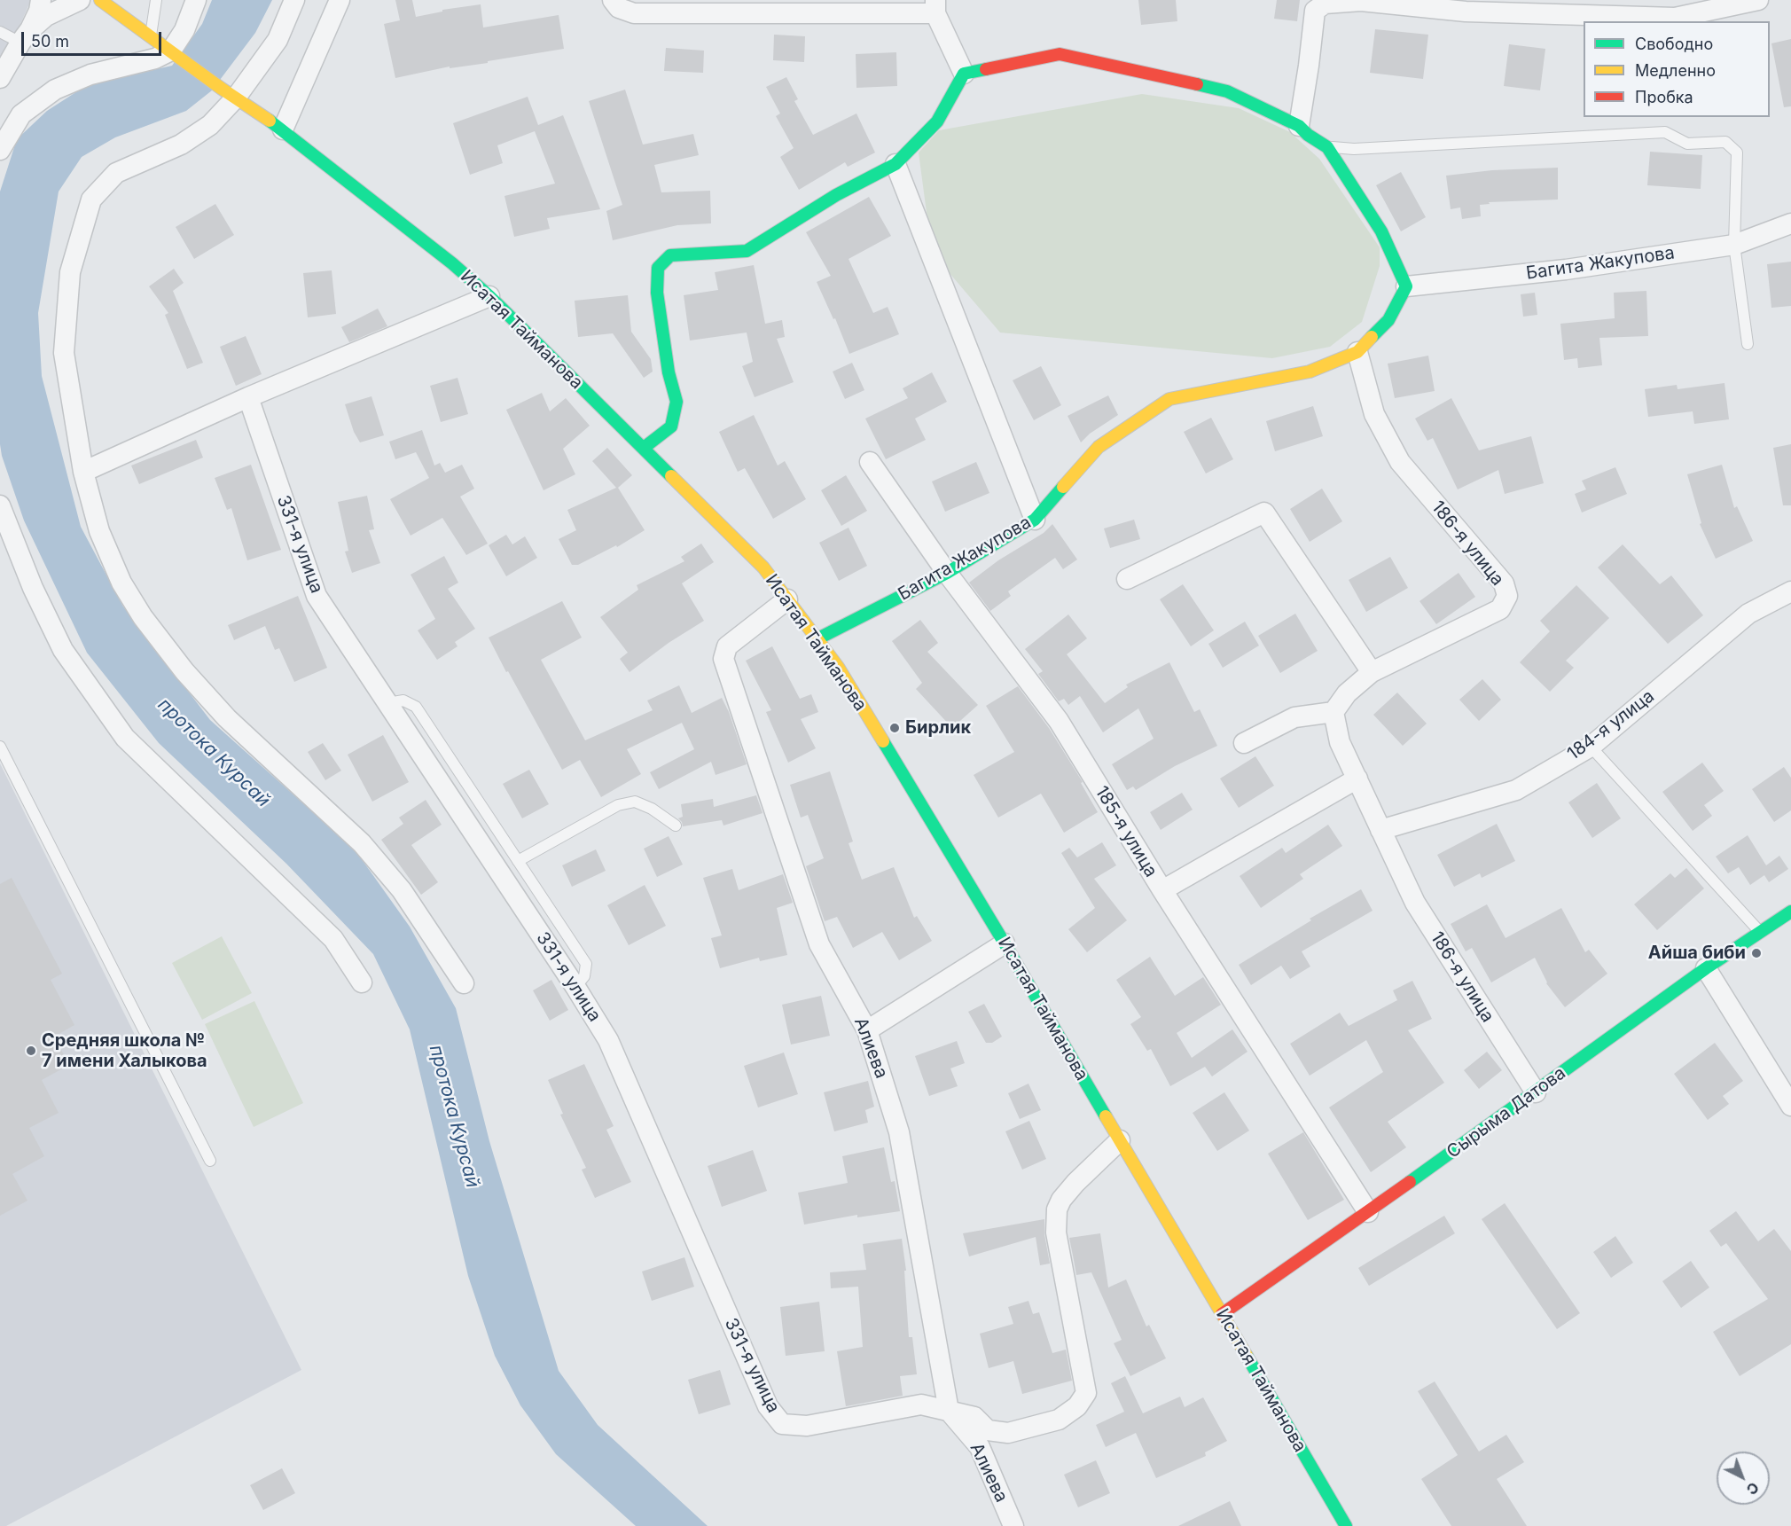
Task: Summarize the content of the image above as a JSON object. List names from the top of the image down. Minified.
{"streets":{"street":["Багита Жакупова","Исатая Тайманова","186-я улица","331-я улица","184-я улица","185-я улица","Алиева","Сырыма Датова"]},"crossings":[["Багита Жакупова","Исатая Тайманова"],["Багита Жакупова","186-я улица"],["Багита Жакупова","185-я улица"],["Исатая Тайманова","331-я улица"],["Исатая Тайманова","Алиева"],["Исатая Тайманова","Сырыма Датова"],["186-я улица","184-я улица"],["186-я улица","Сырыма Датова"],["331-я улица","Алиева"],["185-я улица","Сырыма Датова"]],"water":["протока Курсай"],"places":["Бирлик","Айша биби","Средняя школа № 7 имени Халыкова"],"legend":["Свободно","Медленно","Пробка"],"scale_bar":"50 m","north":"bottom right"}
